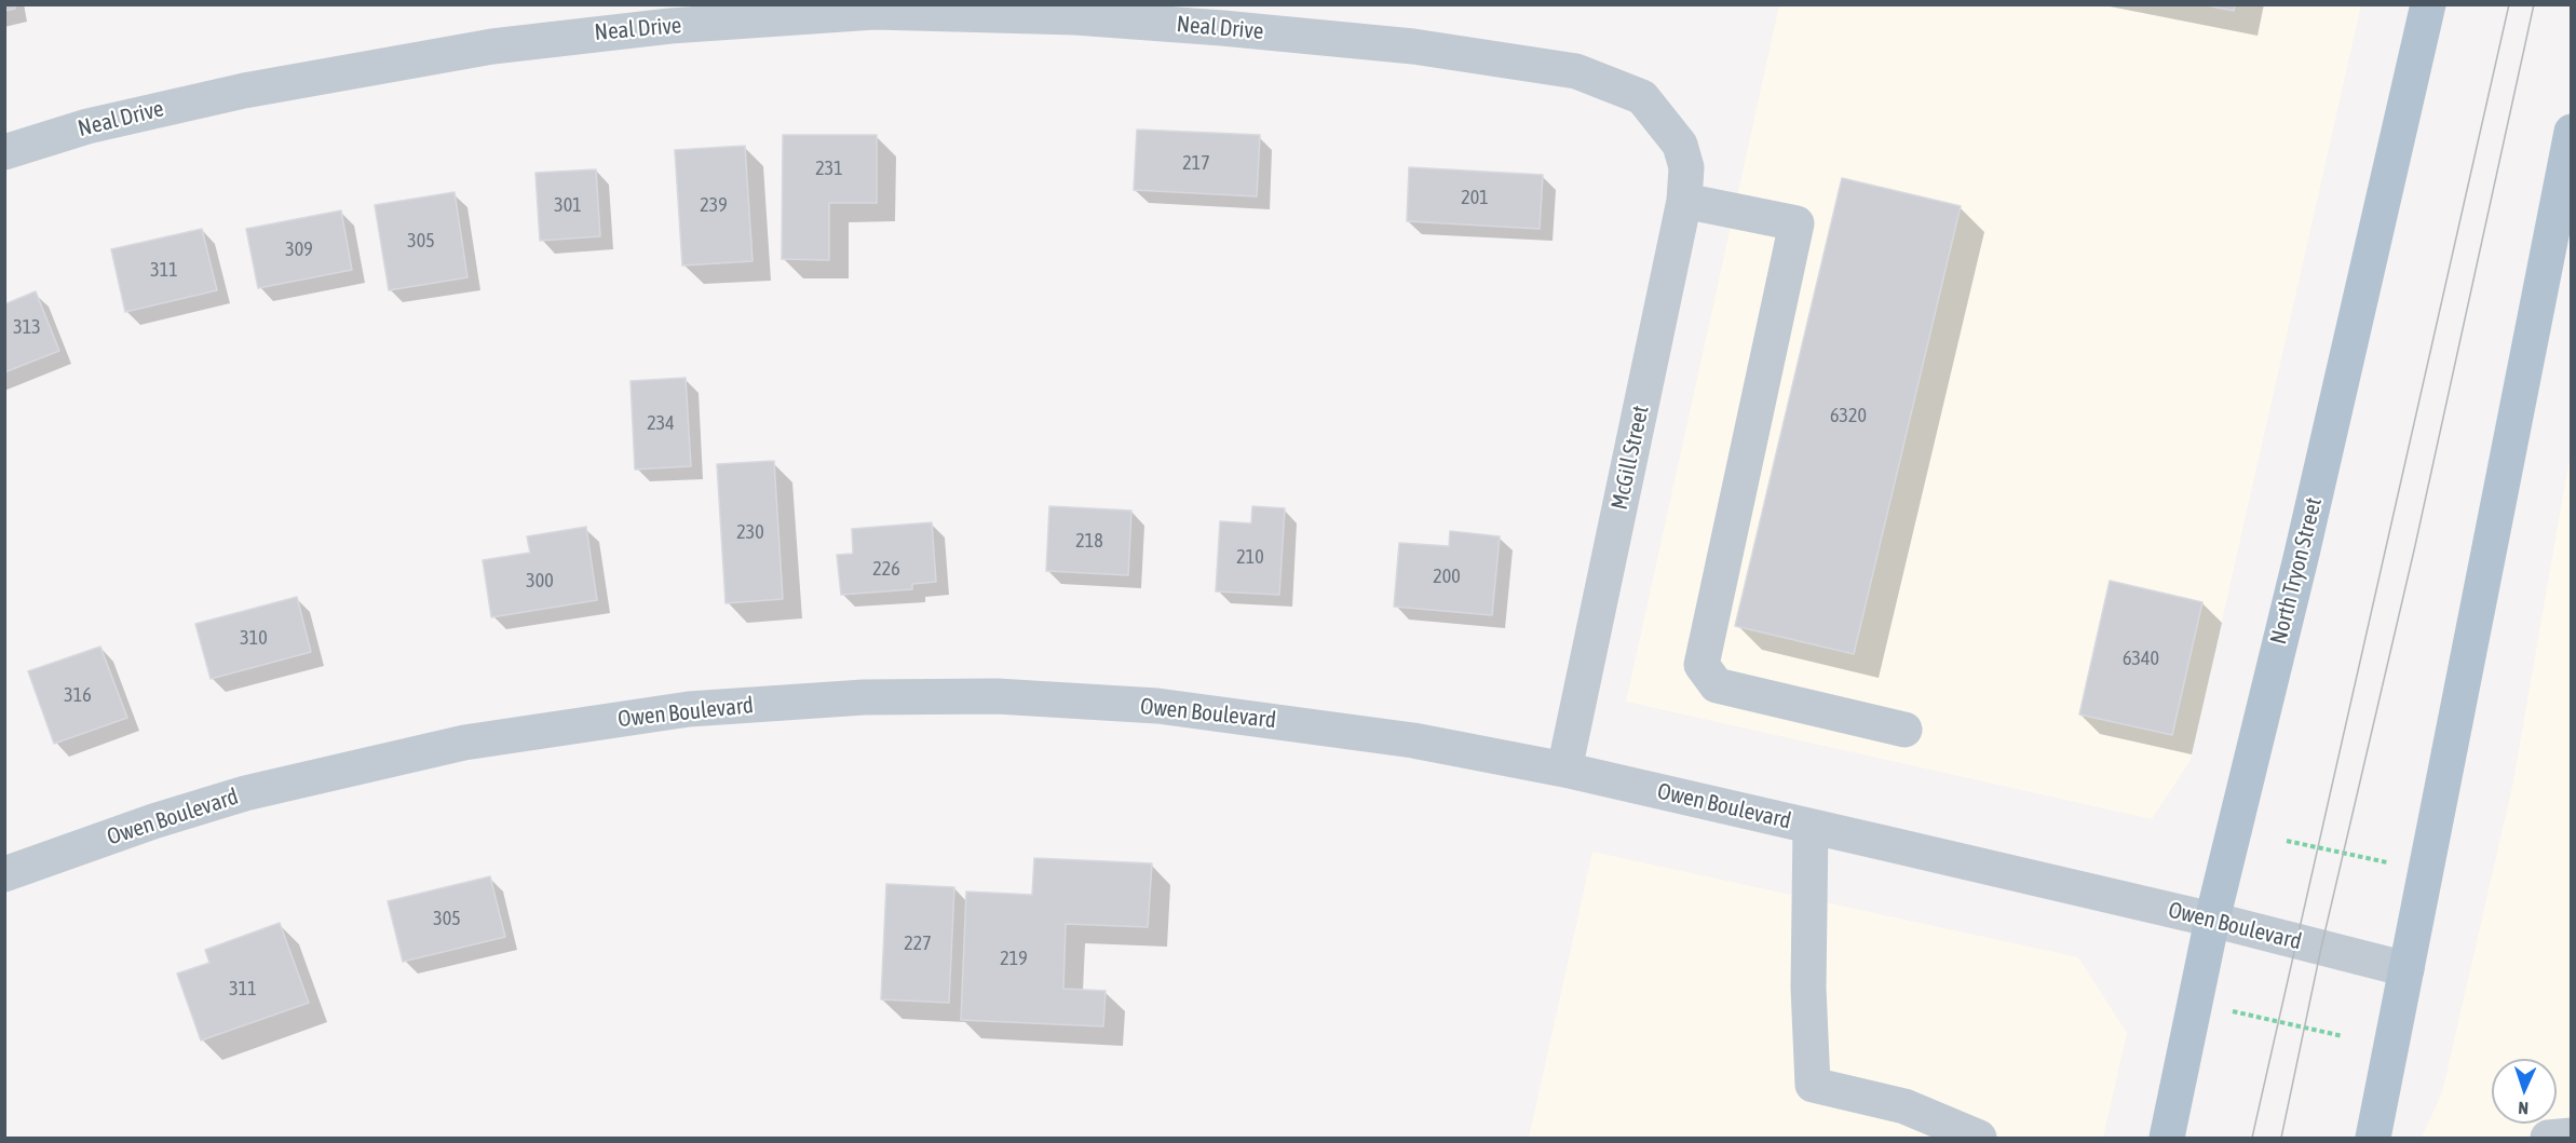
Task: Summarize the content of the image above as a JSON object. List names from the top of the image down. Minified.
{"streets":{"main road":["North Tryon Street"],"street":["Neal Drive","McGill Street","Owen Boulevard"]},"crossings":[["Neal Drive","McGill Street"],["McGill Street","Owen Boulevard"],["North Tryon Street","Owen Boulevard"]],"house_numbers":["217","231","201","301","239","305","309","311","313","6320","234","230","218","210","226","200","300","310","6340","316","305","227","219","311"],"north":"bottom"}
